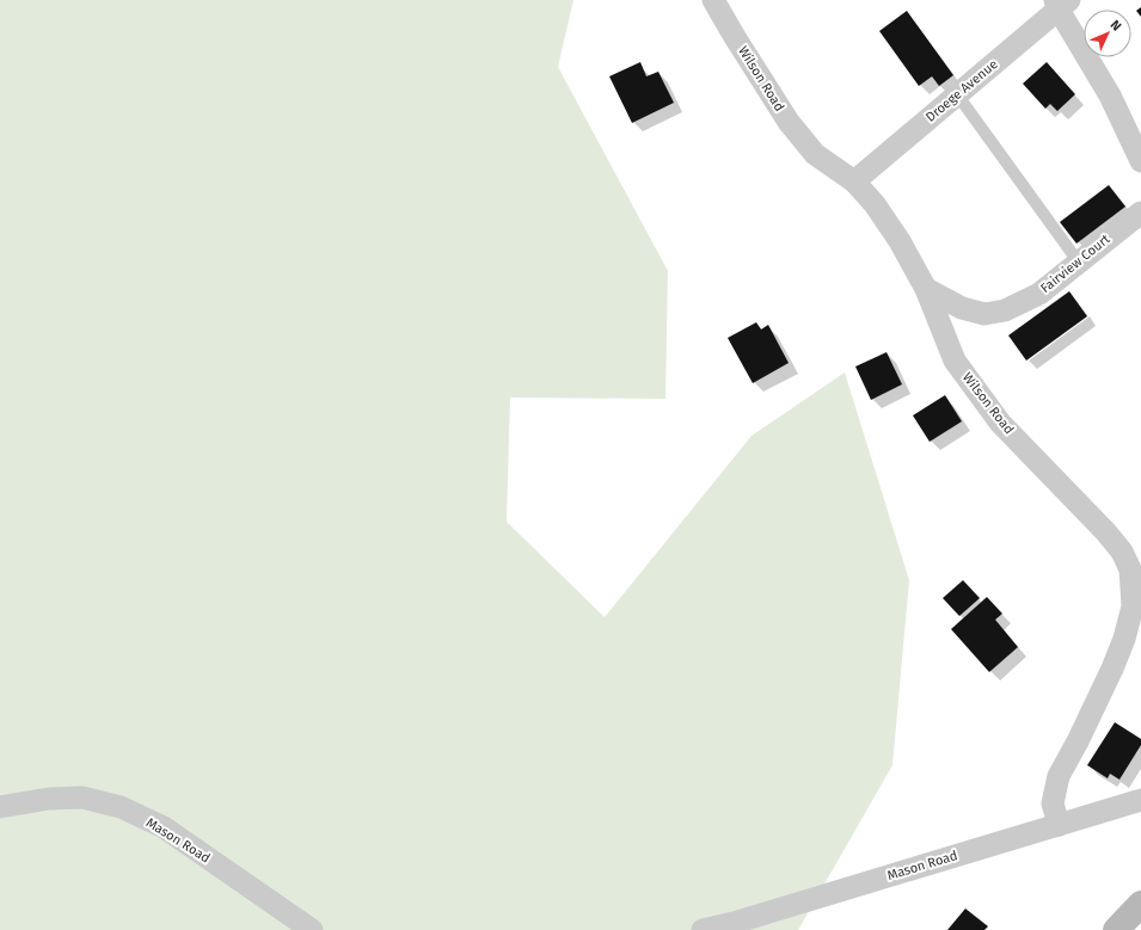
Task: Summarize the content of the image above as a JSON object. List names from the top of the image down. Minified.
{"streets":{"street":["Wilson Road","Droege Avenue","Fairview Court","Mason Road"]},"crossings":[["Wilson Road","Droege Avenue"],["Wilson Road","Fairview Court"],["Wilson Road","Mason Road"]],"north":"top right"}
